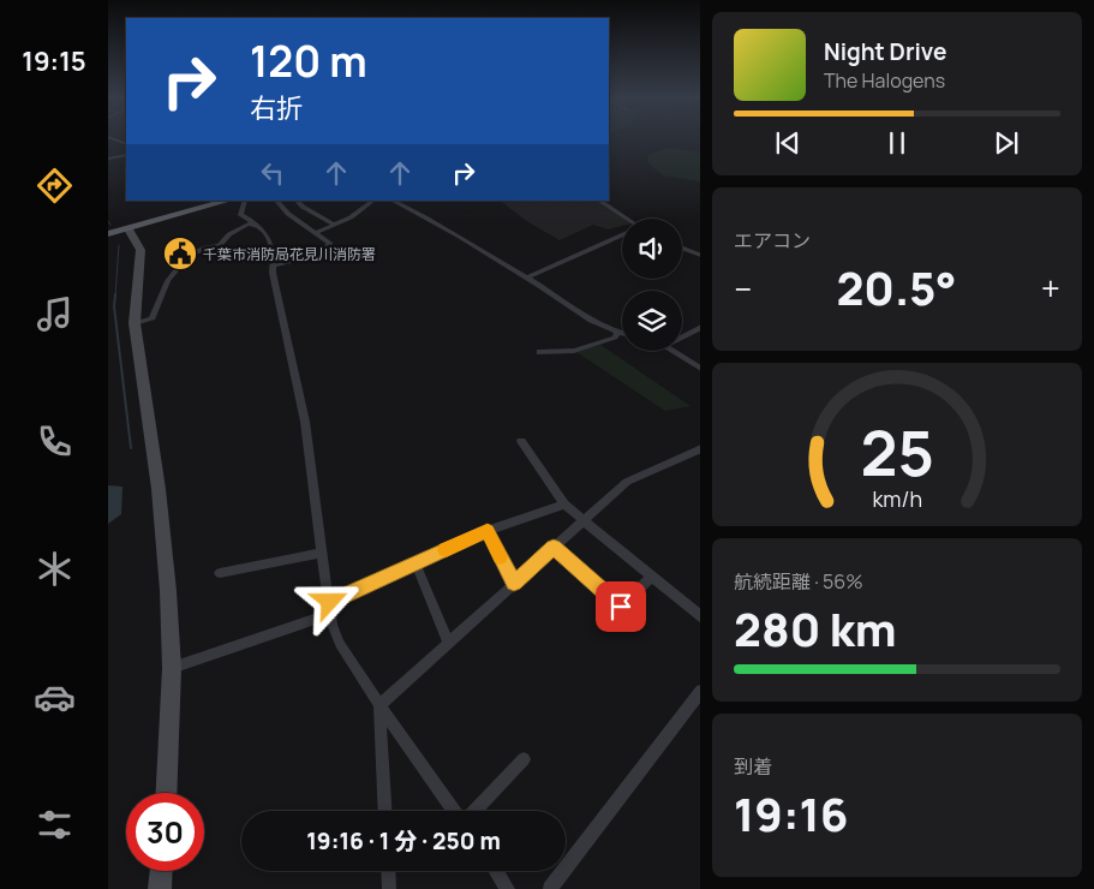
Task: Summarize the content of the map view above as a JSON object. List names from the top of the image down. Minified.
{"places":{"public building":["千葉市消防局花見川消防署"]},"page":{"tabs":"19:15","turn":["120 m","右折"],"song":["Night Drive","The Halogens"],"tile":["エアコン",["航続距離 · 56%","280 km"],["到着","19:16"]],"heat":["−","20.5°","+"],"limit":"30","trip":"19:16 · 1 分 · 250 m","gauge":["25","km/h"]}}
